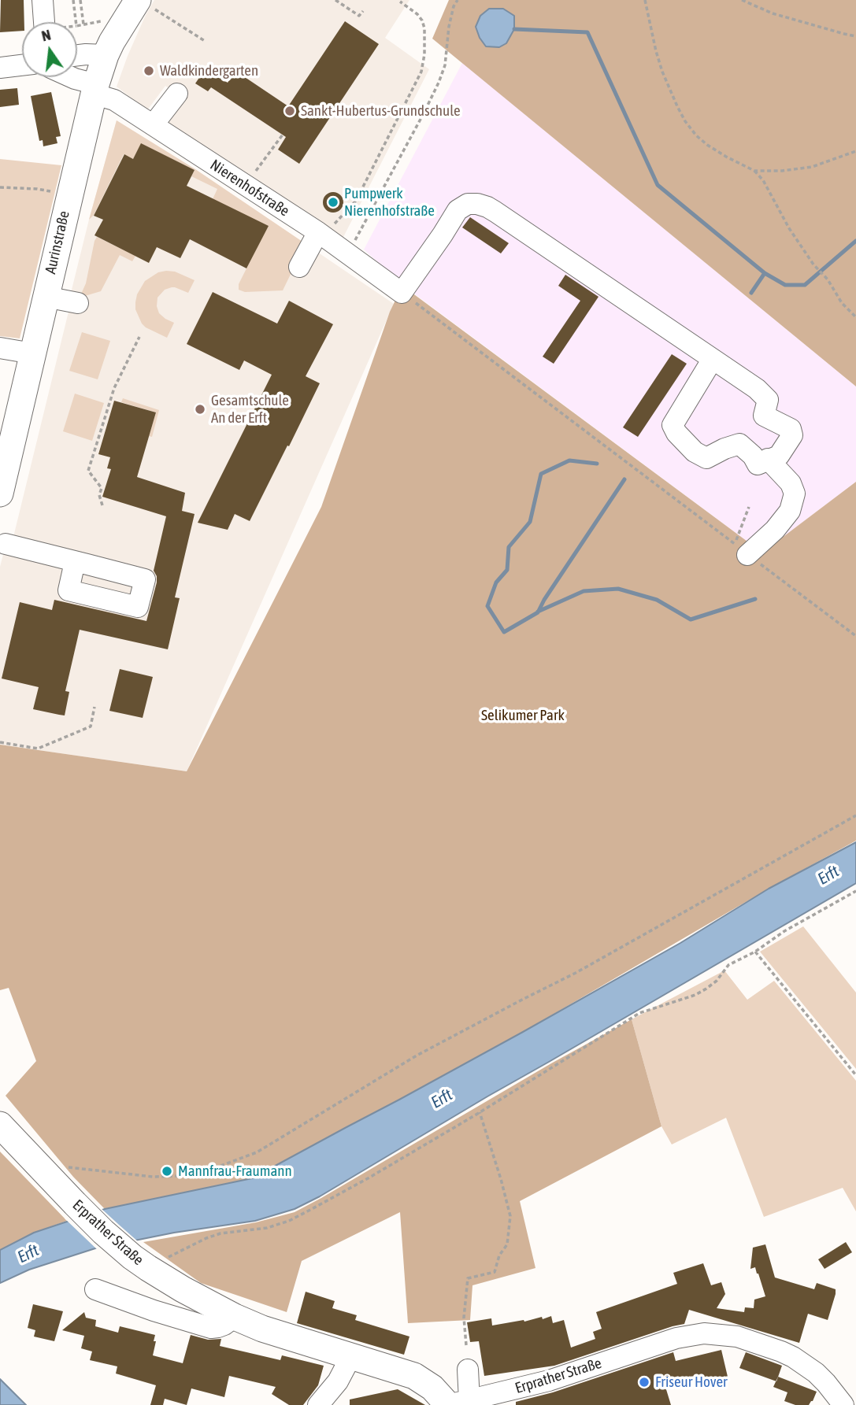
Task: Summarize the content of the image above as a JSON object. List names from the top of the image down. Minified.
{"streets":{"main road":["Aurinstraße","Erprather Straße"],"street":["Nierenhofstraße"]},"crossings":[["Nierenhofstraße","Aurinstraße"]],"water":["Erft"],"parks":["Selikumer Park"],"places":["Waldkindergarten","Sankt-Hubertus-Grundschule","Pumpwerk Nierenhofstraße","Gesamtschule An der Erft","Mannfrau-Fraumann","Friseur Hover"],"north":"top"}
